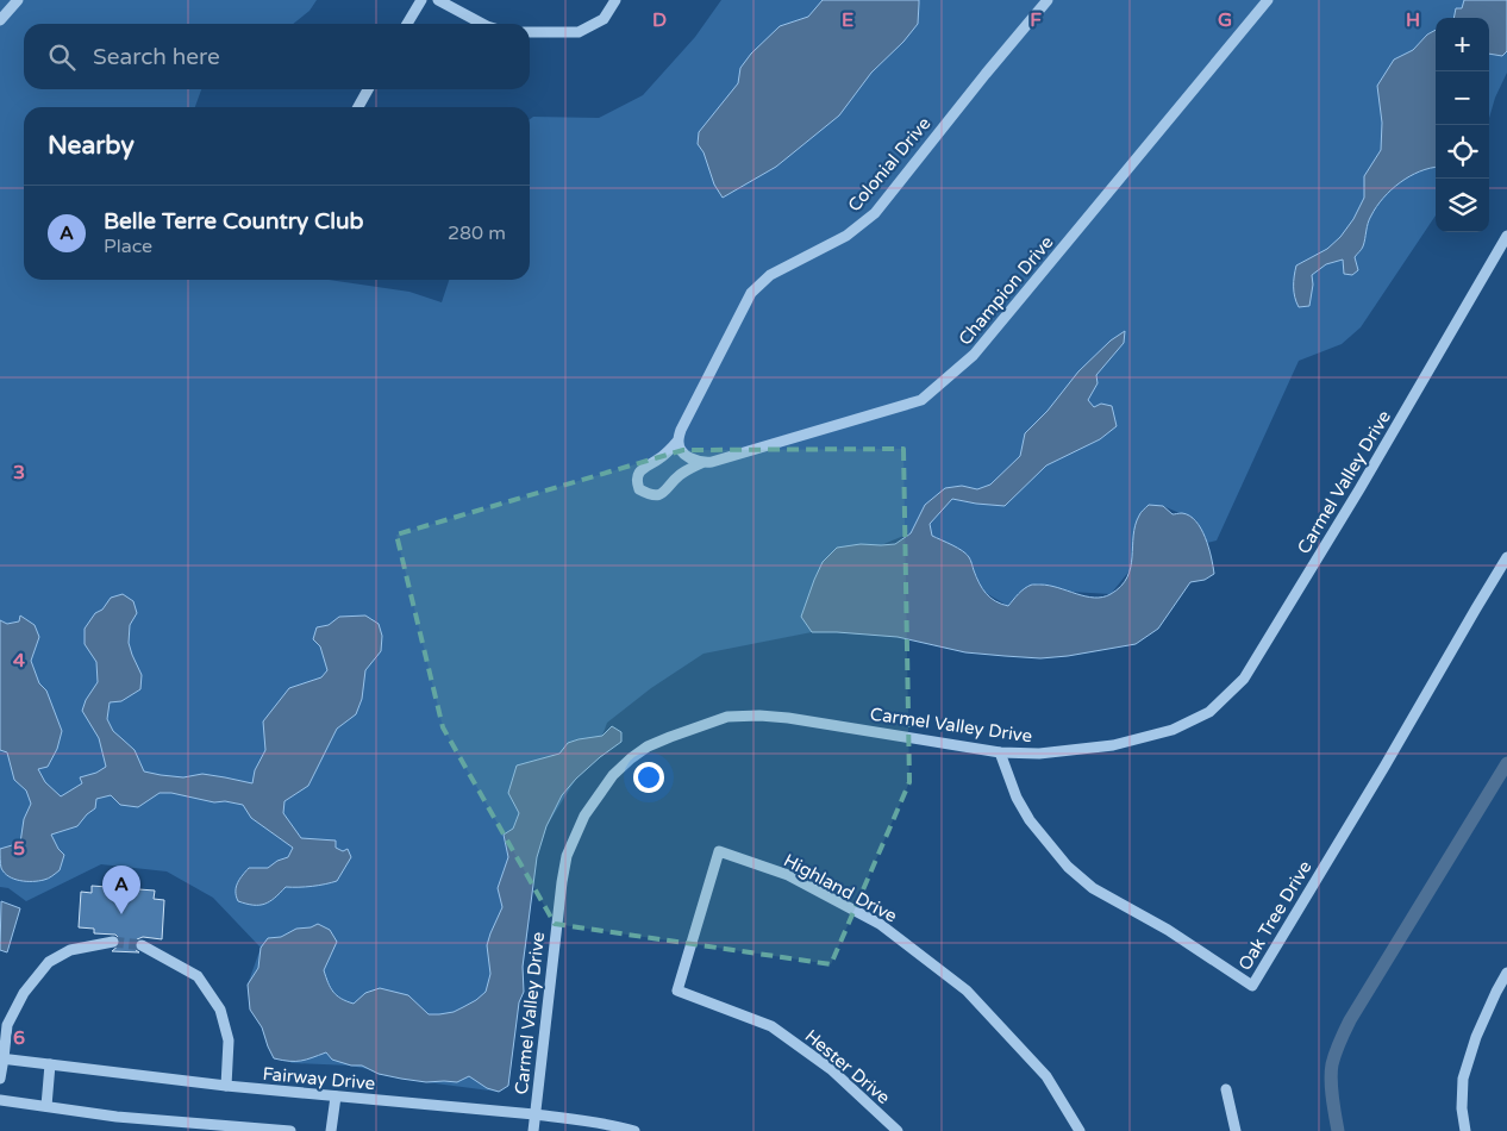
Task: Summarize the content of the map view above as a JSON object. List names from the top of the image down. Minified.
{"streets":{"street":["Colonial Drive","Champion Drive","Carmel Valley Drive","Highland Drive","Oak Tree Drive","Hester Drive","Fairway Drive"]},"crossings":[["Carmel Valley Drive","Oak Tree Drive"],["Carmel Valley Drive","Fairway Drive"],["Highland Drive","Hester Drive"]],"page":{"map_buttons":["+","−"],"search":"Search here","heading":"Nearby","list":[{"mark":"A","name":"Belle Terre Country Club","note":"Place","value":"280 m"}],"pins":"A"},"grid":{"columns":["D","E","F","G","H"],"rows":["3","4","5","6"]}}
